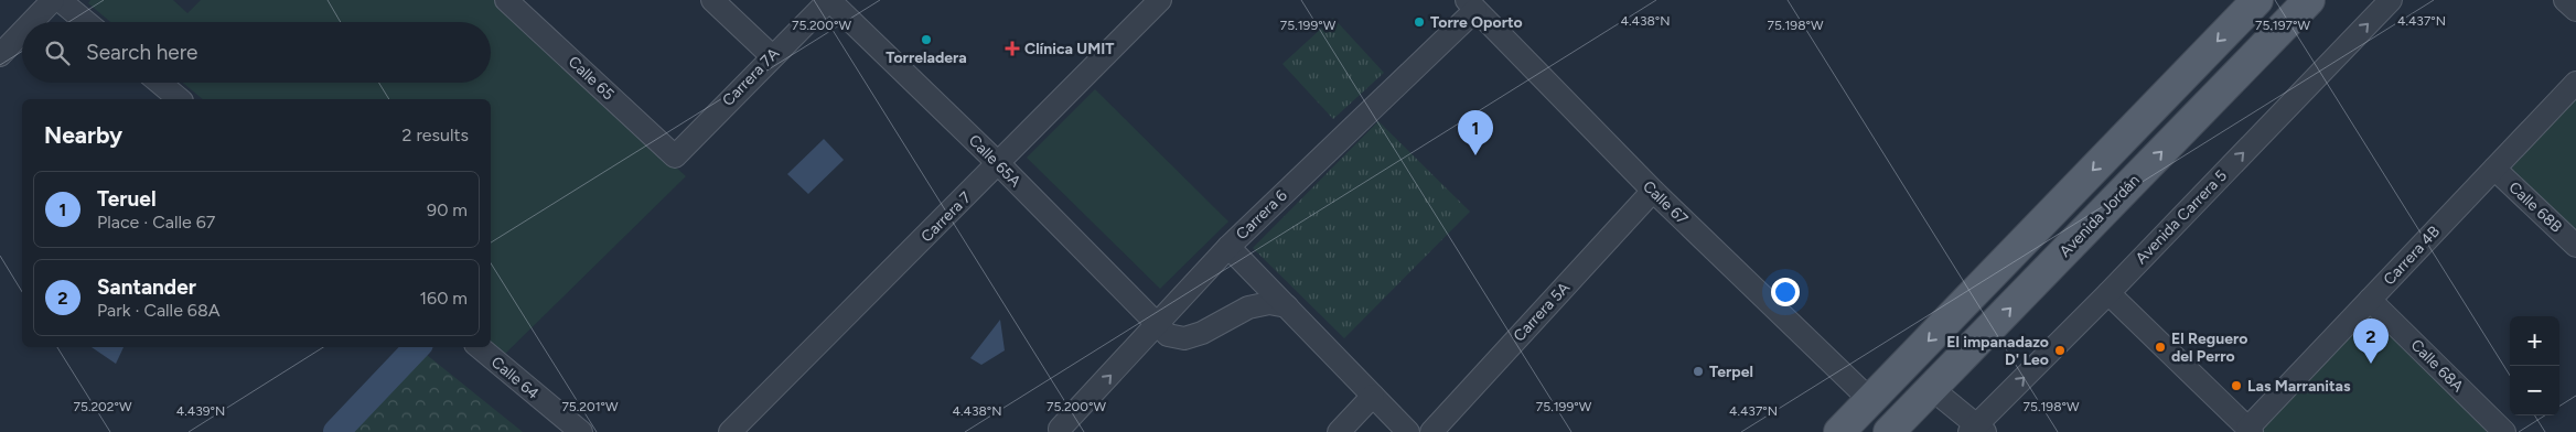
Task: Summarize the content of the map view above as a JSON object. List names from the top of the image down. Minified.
{"streets":{"main road":["Avenida Jordán"],"street":["Carrera 7A","Calle 65","Calle 65A","Calle 67","Calle 68B","Carrera 6","Carrera 7","Avenida Carrera 5","Carrera 4B","Carrera 5A","Calle 68A","Calle 64"]},"crossings":[["Carrera 7A","Calle 65"],["Carrera 7A","Calle 65A"],["Calle 65A","Carrera 6"],["Calle 65A","Carrera 7"],["Calle 67","Carrera 6"],["Calle 67","Carrera 5A"],["Calle 68B","Carrera 4B"],["Carrera 4B","Calle 68A"]],"one_way":["Avenida Carrera 5"],"places":{"other":["Torre Oporto","Torreladera","El Reguero del Perro","El impanadazo D' Leo","Terpel","Las Marranitas"],"health":["Clínica UMIT"]},"page":{"search":"Search here","heading":["Nearby","2 results"],"pins":["1","2"],"list":[{"mark":"1","name":"Teruel","note":"Place · Calle 67","value":"90 m"},{"mark":"2","name":"Santander","note":"Park · Calle 68A","value":"160 m"}],"map_buttons":["+","−"]},"coordinates":["4.438°N","4.437°N","75.200°W","75.199°W","75.198°W","75.197°W","75.202°W","75.201°W","4.439°N"]}
